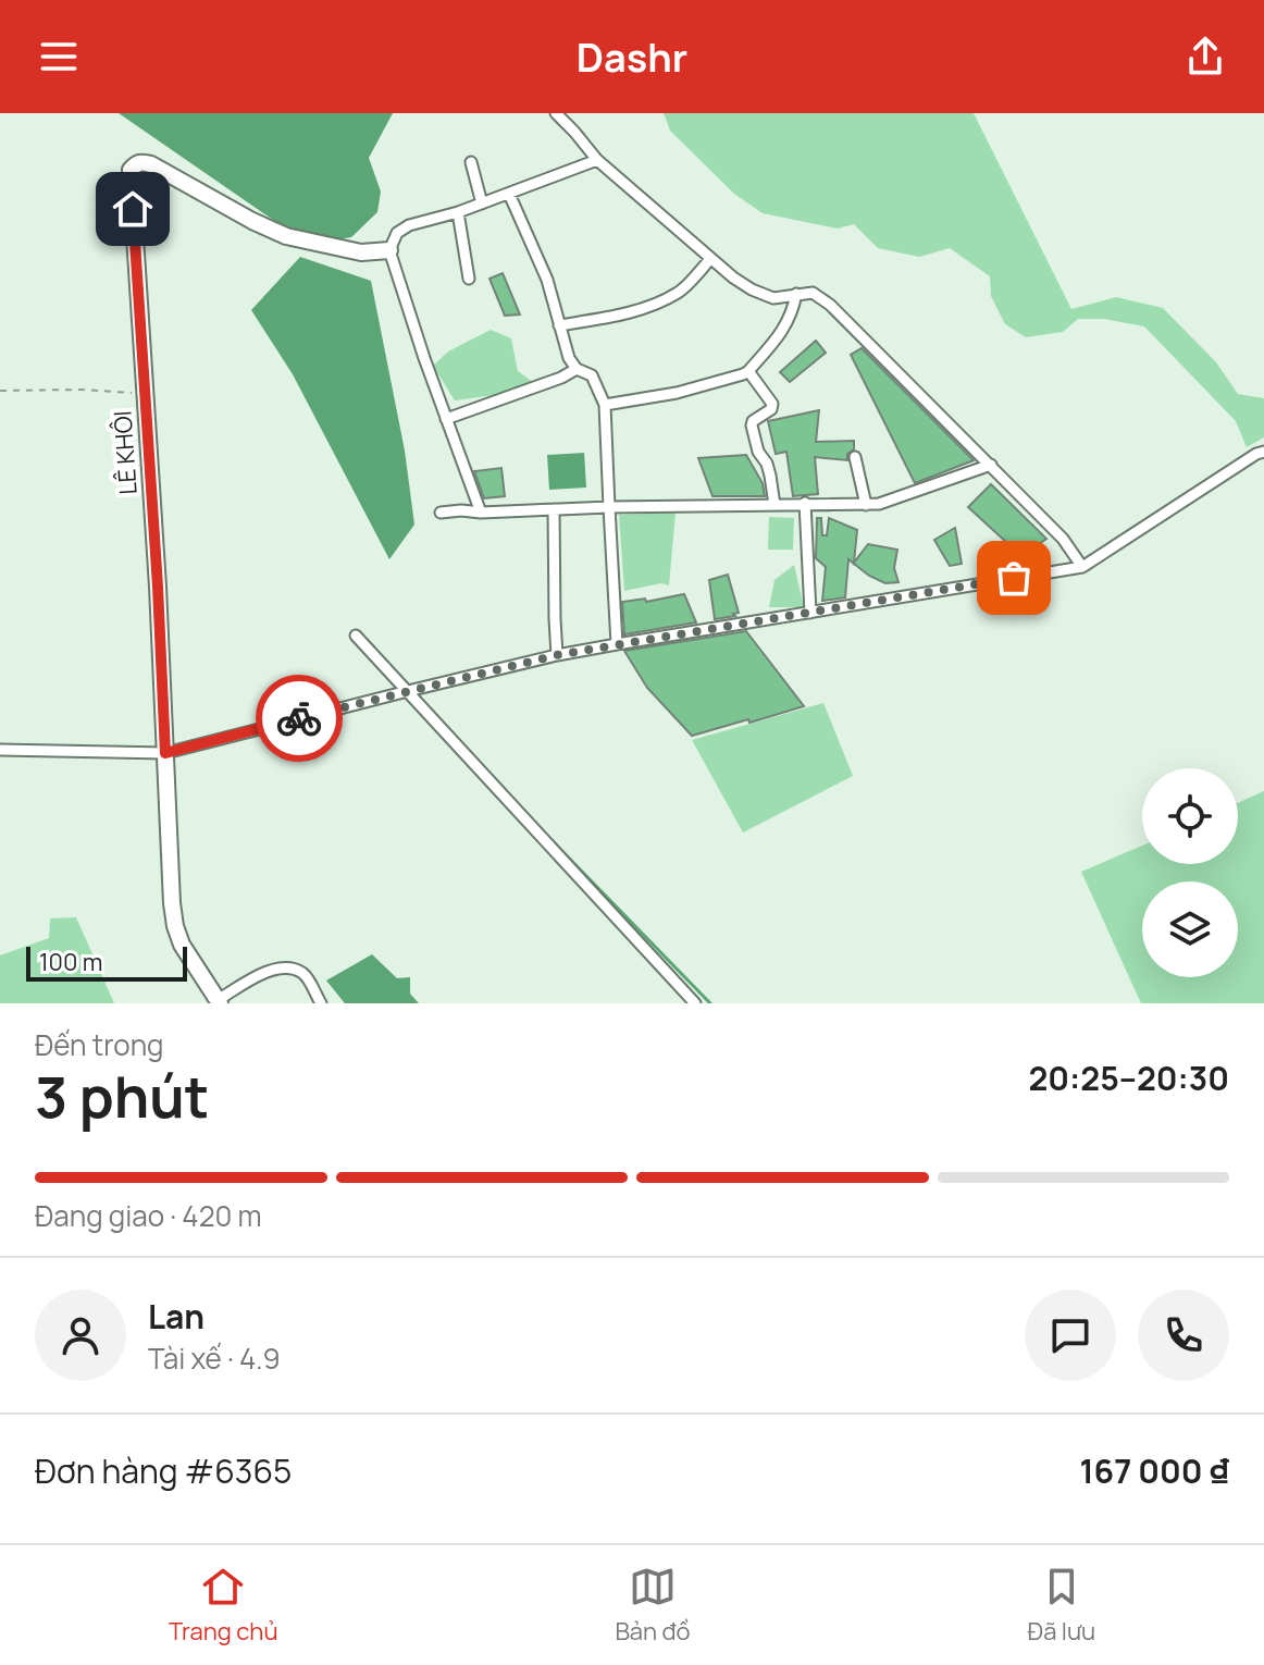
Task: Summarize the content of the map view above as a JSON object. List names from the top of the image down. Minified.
{"streets":{"street":["LÊ KHÔI"]},"scale_bar":"100 m","page":{"header":"Dashr","scale":"100 m","heading":["3 phút","Đến trong","20:25–20:30"],"panel":["Lan","Tài xế · 4.9","Đơn hàng #6365","167 000 ₫"],"bar":"Đang giao · 420 m","tabs":["Trang chủ","Bản đồ","Đã lưu"]}}
